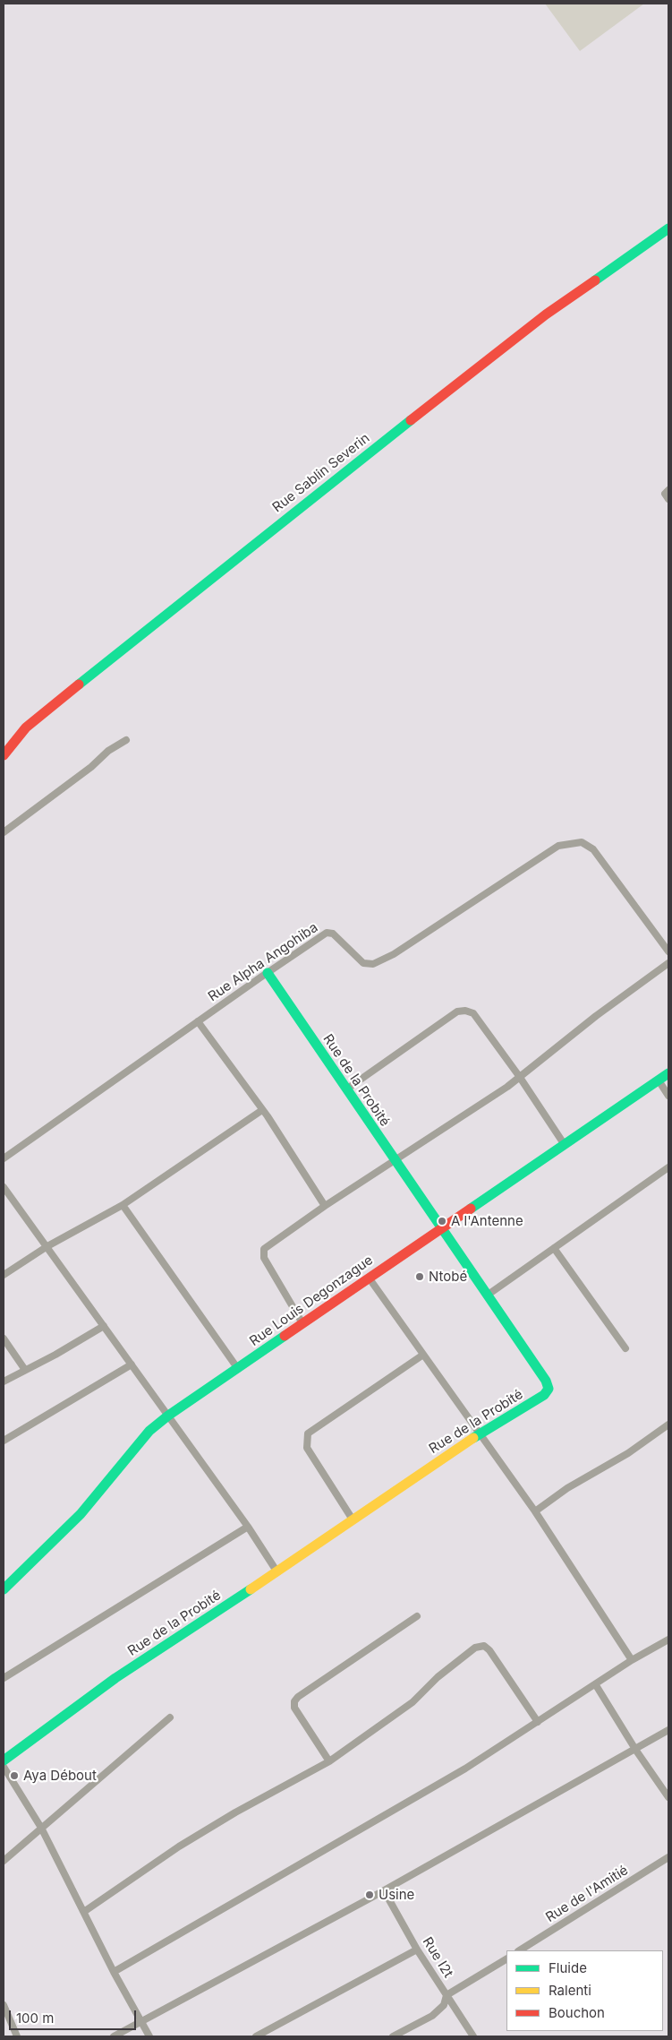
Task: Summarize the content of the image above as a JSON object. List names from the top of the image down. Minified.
{"streets":{"street":["Rue Sablin Severin","Rue Alpha Angohiba","Rue de la Probité","Rue Louis Degonzague","Rue de l'Amitié","Rue I2t"]},"crossings":[["Rue Alpha Angohiba","Rue de la Probité"],["Rue de la Probité","Rue Louis Degonzague"]],"places":["A l'Antenne","Ntobé","Aya Débout","Usine"],"legend":["Fluide","Ralenti","Bouchon"],"scale_bar":"100 m"}
